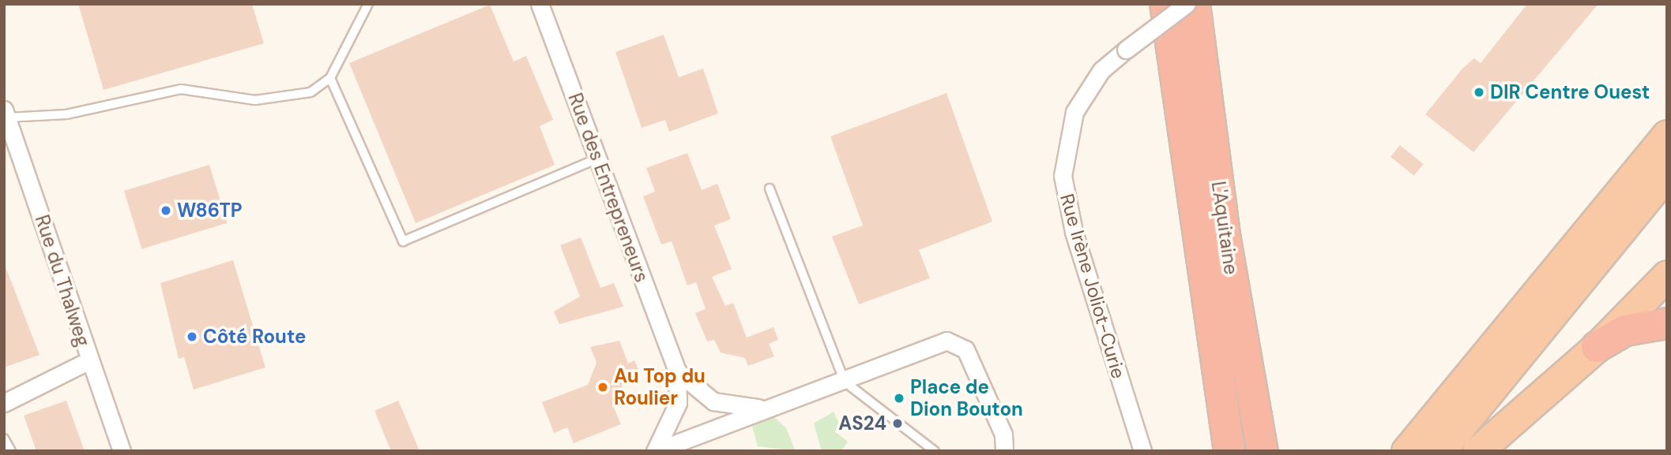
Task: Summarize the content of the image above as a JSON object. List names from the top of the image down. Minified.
{"streets":{"highway":["L'Aquitaine"],"street":["Rue des Entrepreneurs","Rue du Thalweg","Rue Irène Joliot-Curie"]},"places":["DIR Centre Ouest","W86TP","Côté Route","Au Top du Roulier","Place de Dion Bouton","AS24"]}
